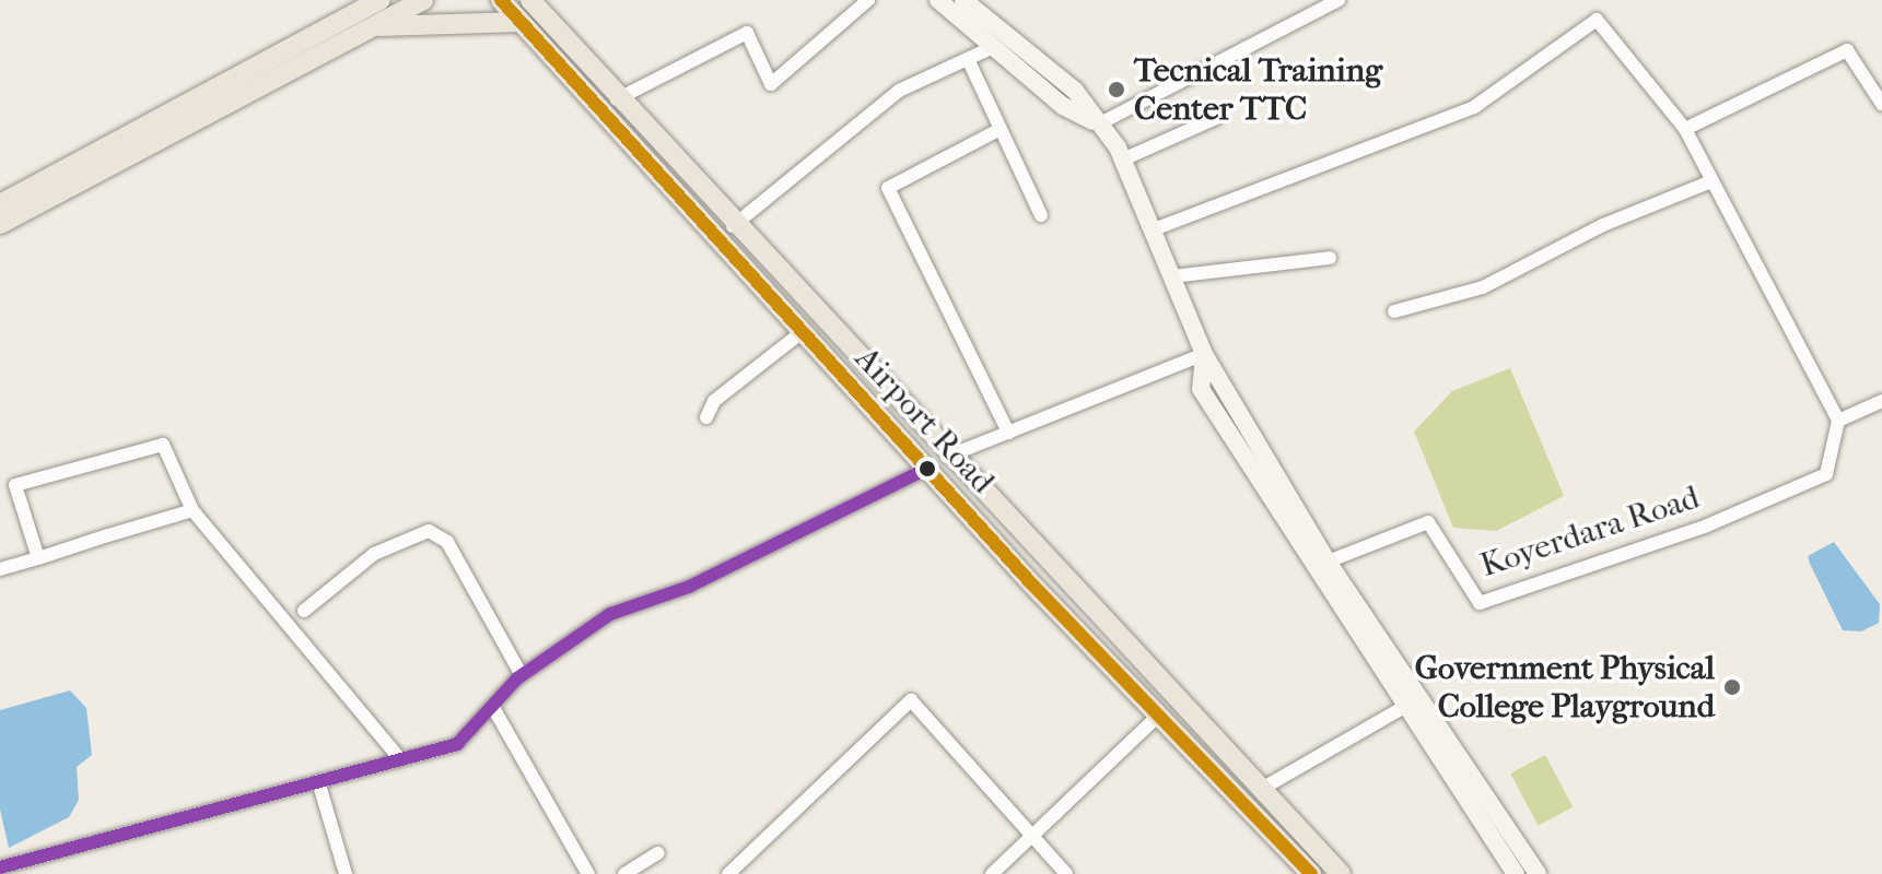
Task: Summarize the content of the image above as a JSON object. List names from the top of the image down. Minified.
{"streets":{"main road":["Airport Road"],"street":["Koyerdara Road"]},"places":["Tecnical Training Center TTC","Government Physical College Playground"]}
